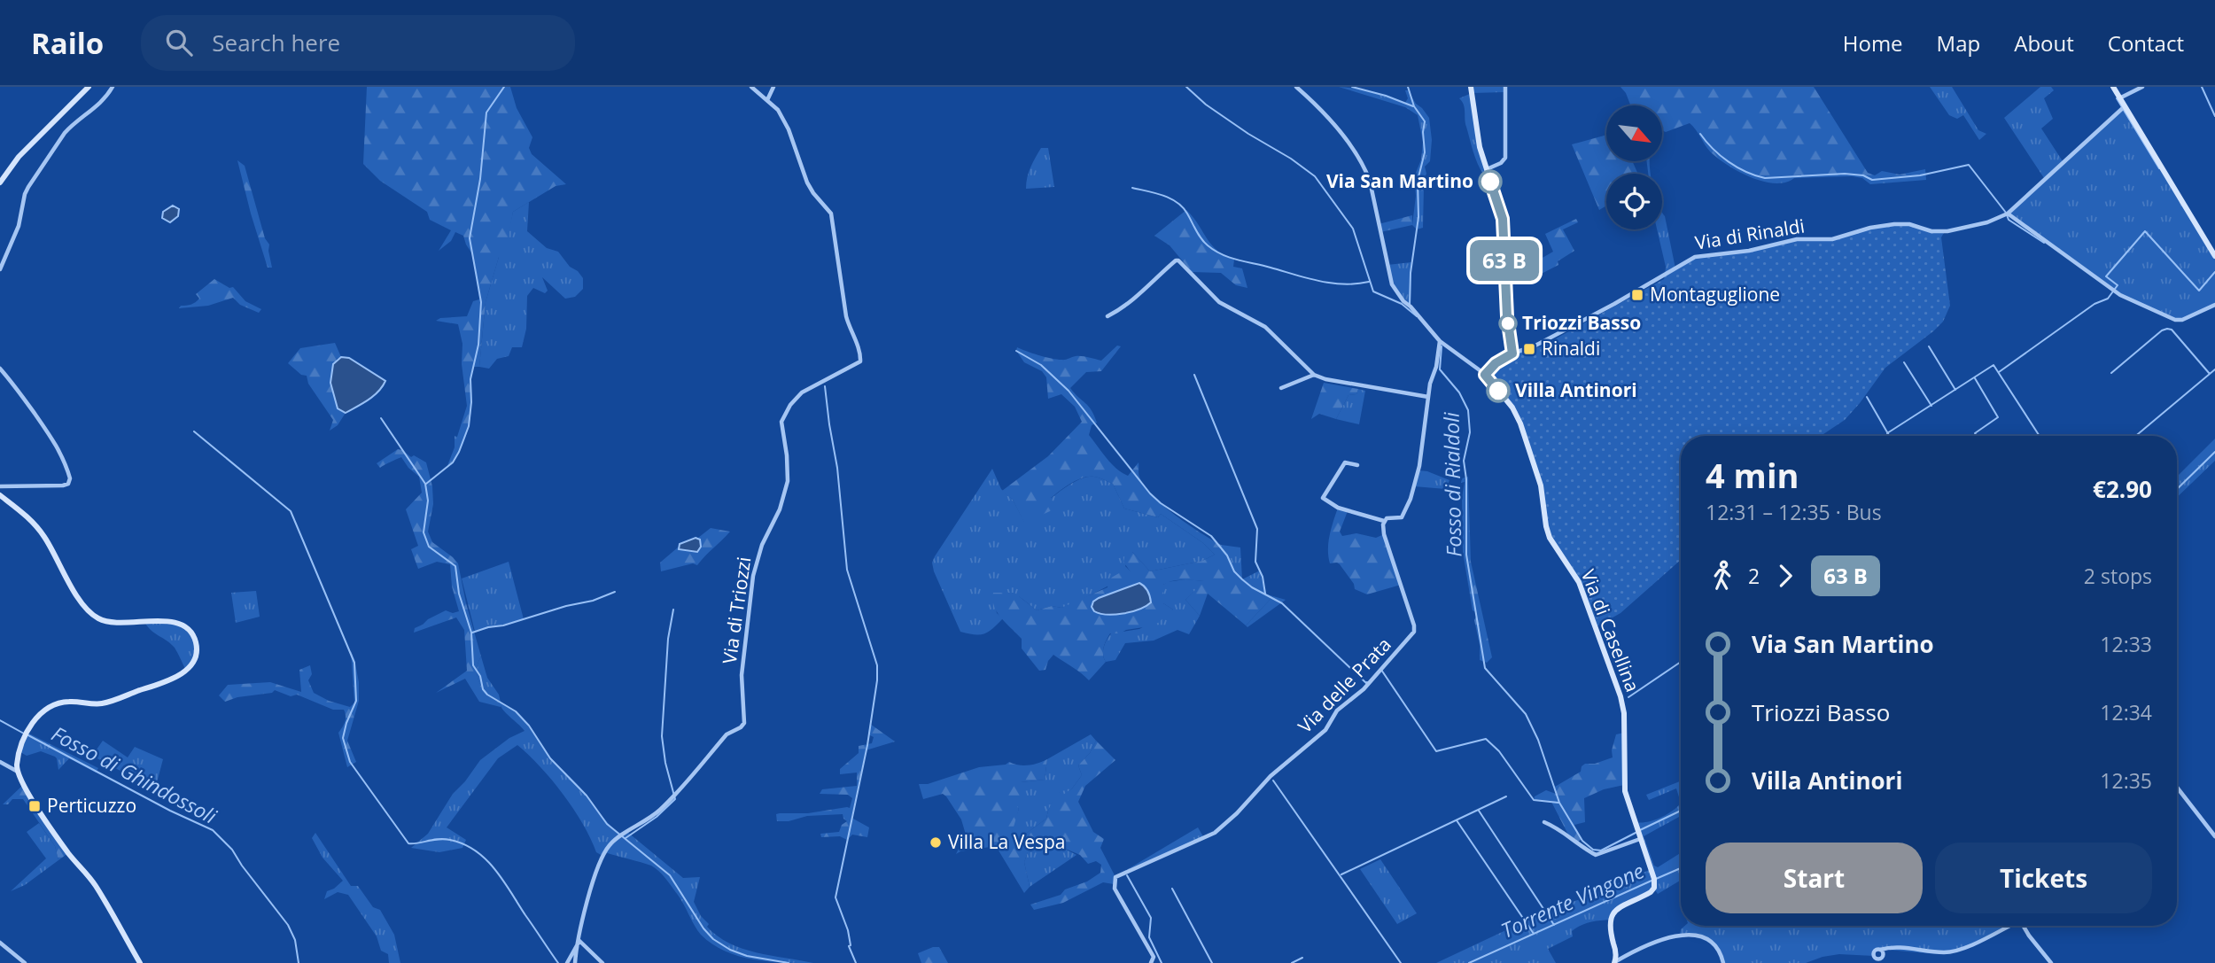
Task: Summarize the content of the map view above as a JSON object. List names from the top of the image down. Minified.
{"streets":{"street":["Via di Rinaldi","Via di Triozzi","Via di Casellina","Via delle Prata"]},"crossings":[["Via di Rinaldi","Via di Casellina"]],"water":["Fosso di Rialdoli","Fosso di Ghindossoli","Torrente Vingone"],"places":{"other":["Via San Martino","Triozzi Basso","Villa Antinori","Villa La Vespa"],"transit":["Montaguglione","Rinaldi","Perticuzzo"]},"north":"bottom right","page":{"header":"Railo","search":"Search here","nav":["Home","Map","About","Contact"],"on_map":"63 B","heading":["4 min","12:31 – 12:35 · Bus","€2.90"],"legs":["2","63 B","2 stops"],"list":[{"name":"Via San Martino","value":"12:33"},{"name":"Triozzi Basso","value":"12:34"},{"name":"Villa Antinori","value":"12:35"}],"buttons":["Start","Tickets"]}}
